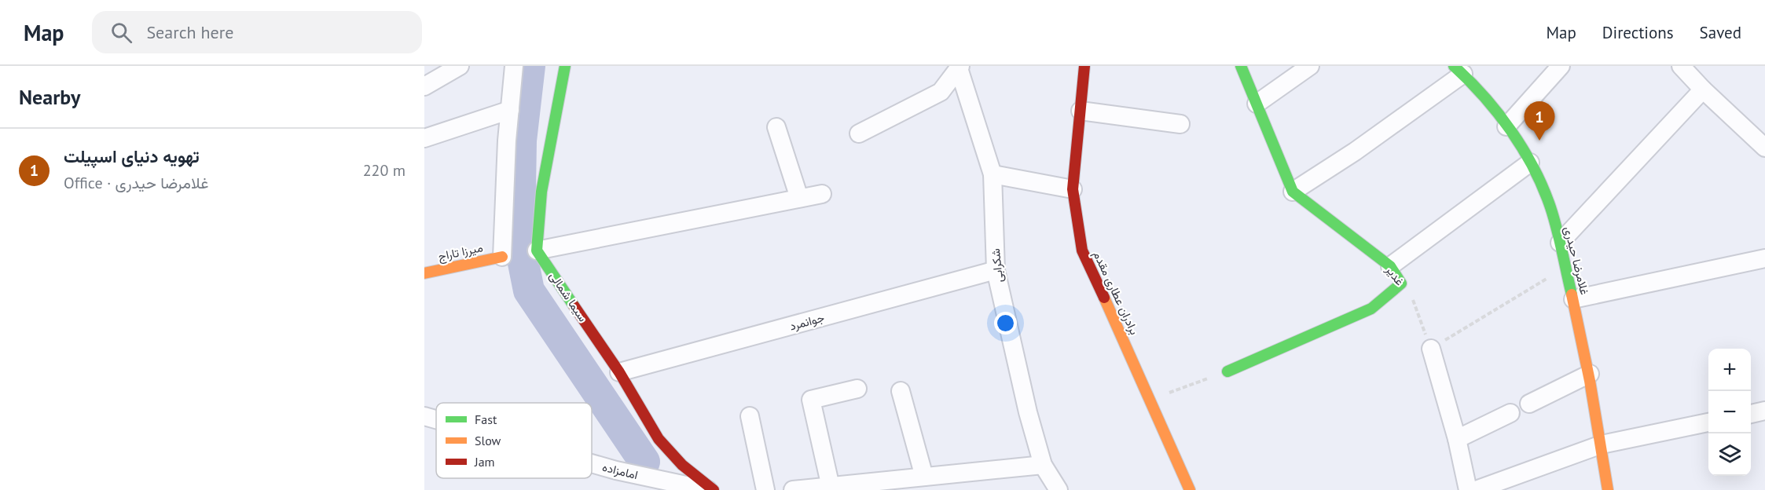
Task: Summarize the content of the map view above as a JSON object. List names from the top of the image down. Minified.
{"streets":{"street":["میرزا تاراج","غلامرضا حیدری","شکرابی","غدیر","برادران عطاری مقدم","سیما شمالی","جوانمرد","امامزاده"]},"crossings":[["شکرابی","جوانمرد"],["سیما شمالی","جوانمرد"]],"legend":["Fast","Slow","Jam"],"page":{"header":"Map","search":"Search here","nav":["Map","Directions","Saved"],"heading":"Nearby","pins":"1","list":[{"mark":"1","name":"تهویه دنیای اسپیلت","note":"Office · غلامرضا حیدری","value":"220 m"}],"map_buttons":["+","−"]}}
